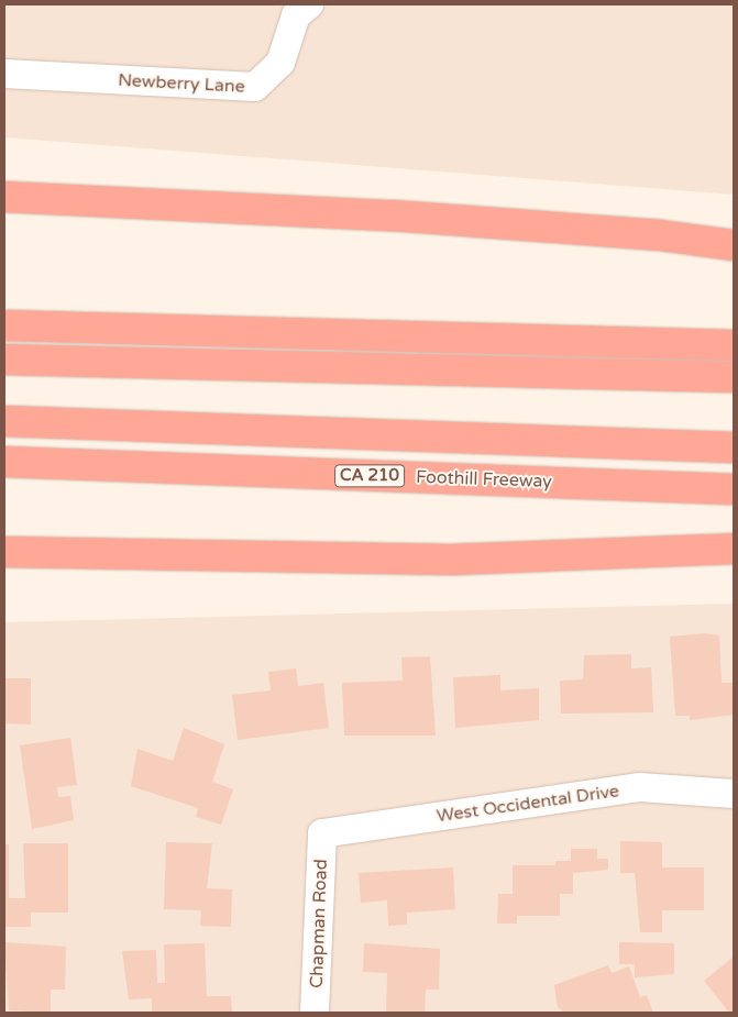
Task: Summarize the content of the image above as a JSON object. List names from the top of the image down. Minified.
{"streets":{"highway":["CA 210","Foothill Freeway"],"street":["Newberry Lane","West Occidental Drive","Chapman Road"]},"crossings":[["West Occidental Drive","Chapman Road"]]}
